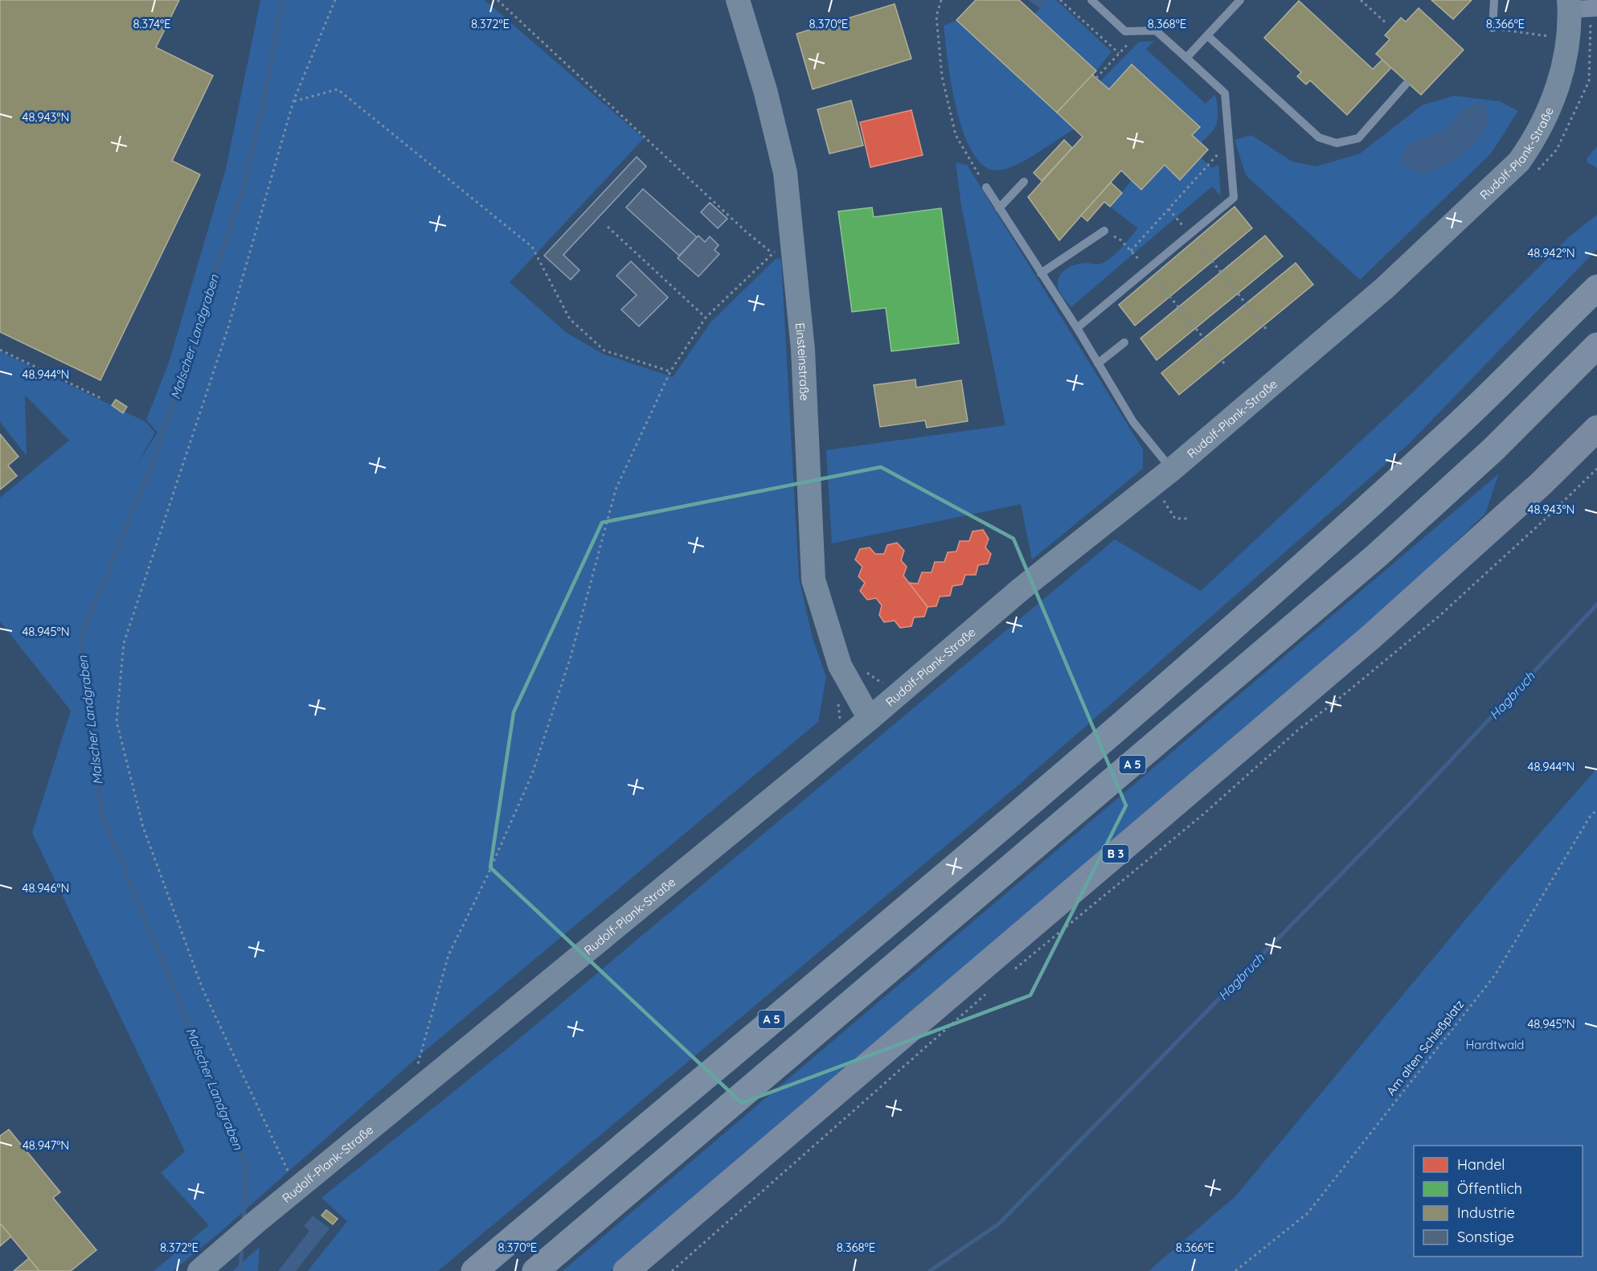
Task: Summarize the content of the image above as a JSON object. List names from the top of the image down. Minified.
{"streets":{"highway":["A 5"],"main road":["Rudolf-Plank-Straße","Einsteinstraße","B 3"],"path":["Am alten Schießplatz"]},"crossings":[["Rudolf-Plank-Straße","Einsteinstraße"]],"water":["Malscher Landgraben","Hagbruch"],"parks":["Hardtwald"],"legend":["Handel","Öffentlich","Industrie","Sonstige"],"coordinates":["8.374°E","8.372°E","8.370°E","8.368°E","8.366°E","48.943°N","48.942°N","48.944°N","48.945°N","48.946°N","48.947°N"]}
